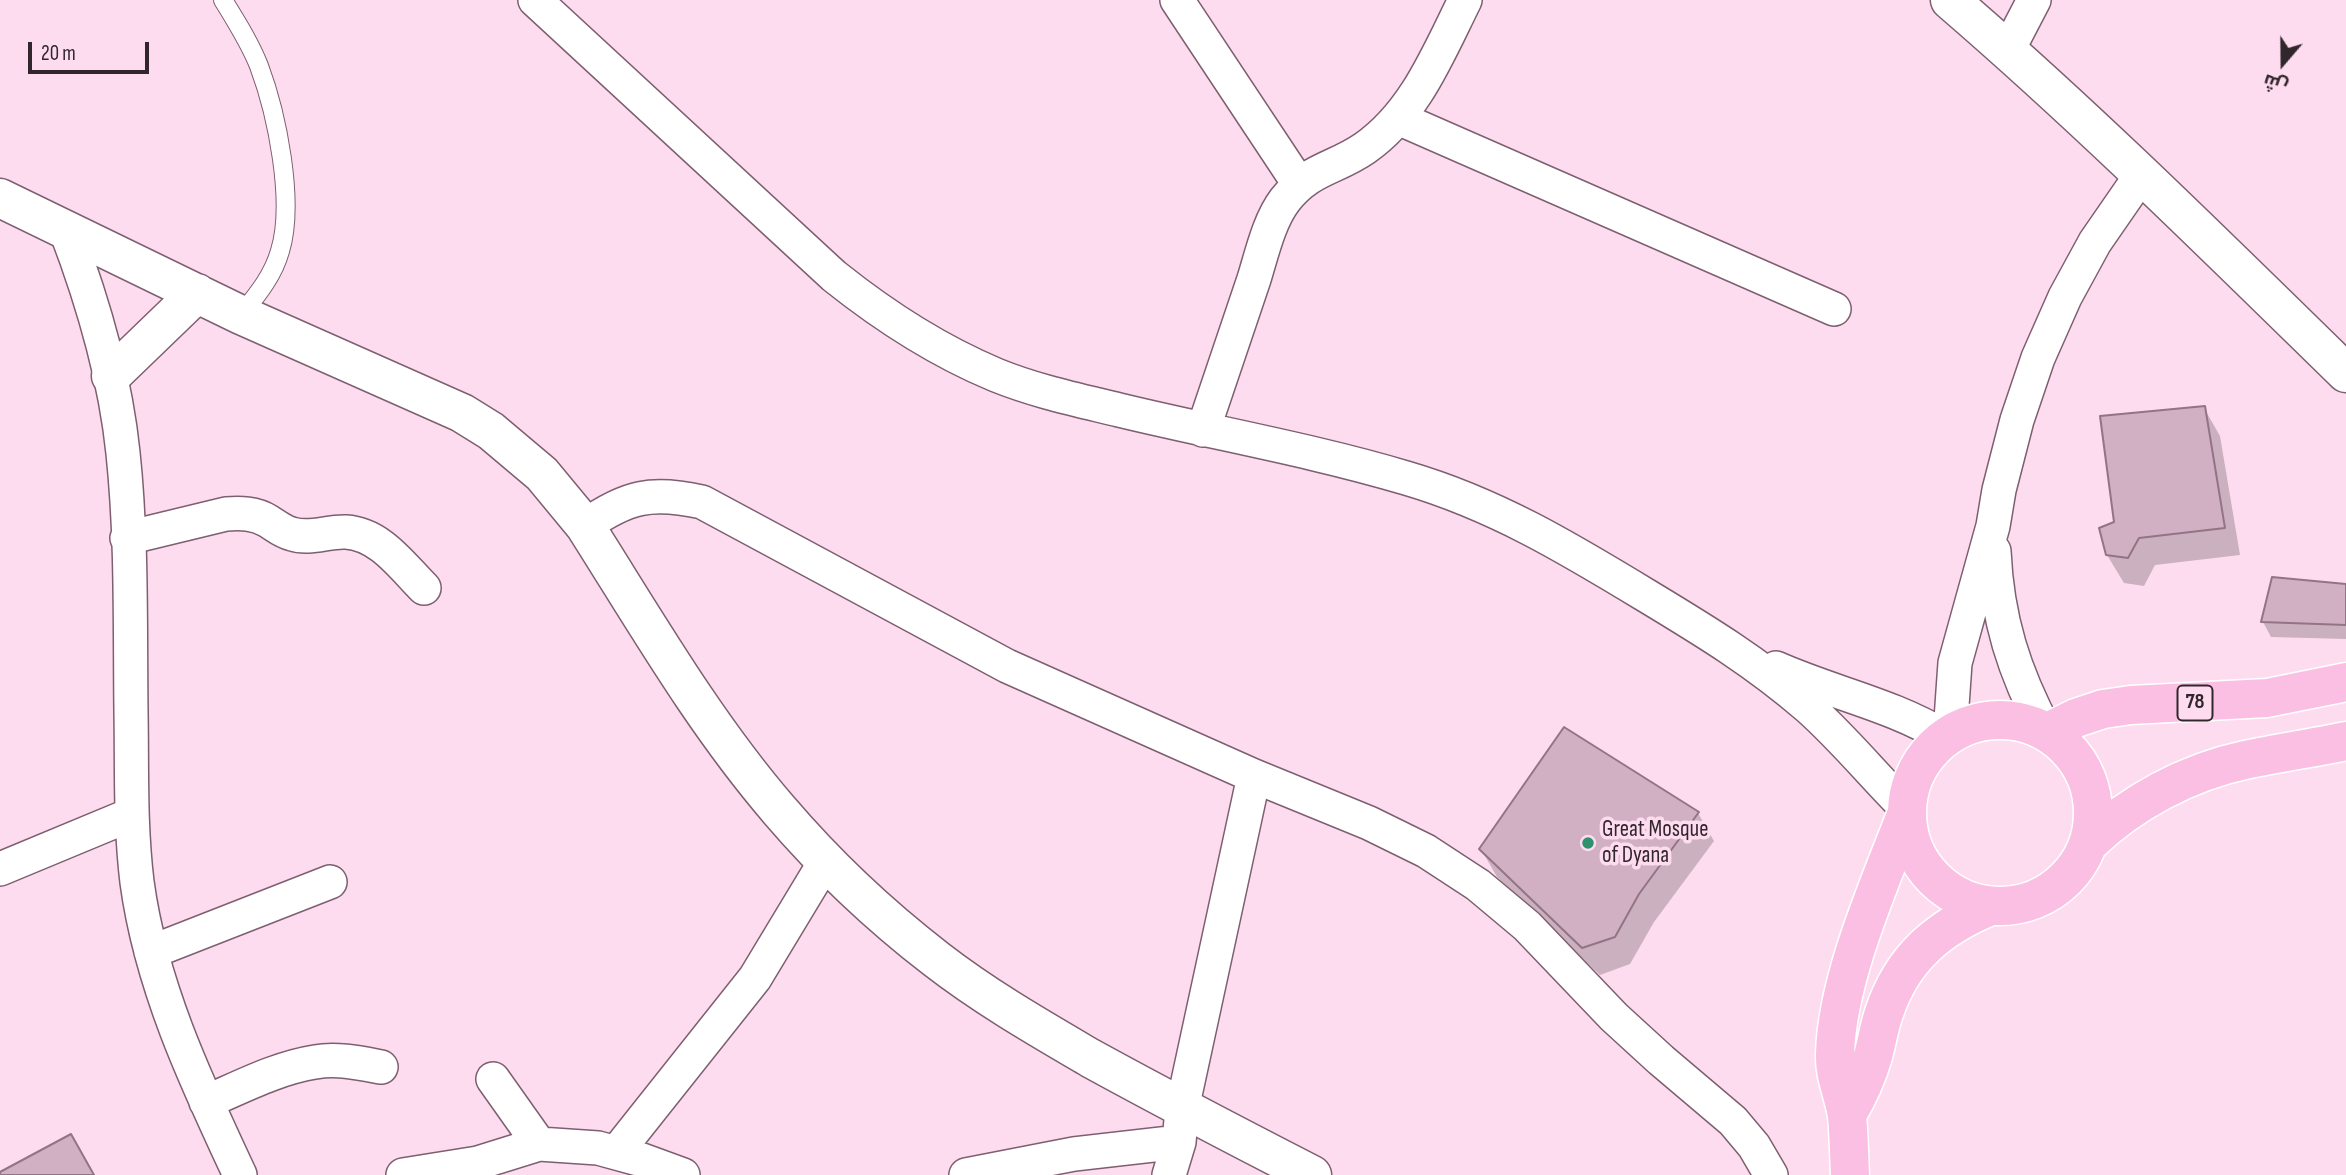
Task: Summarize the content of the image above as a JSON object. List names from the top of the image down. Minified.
{"streets":{"main road":["78"]},"places":["Great Mosque of Dyana"],"scale_bar":"20 m","north":"bottom"}
